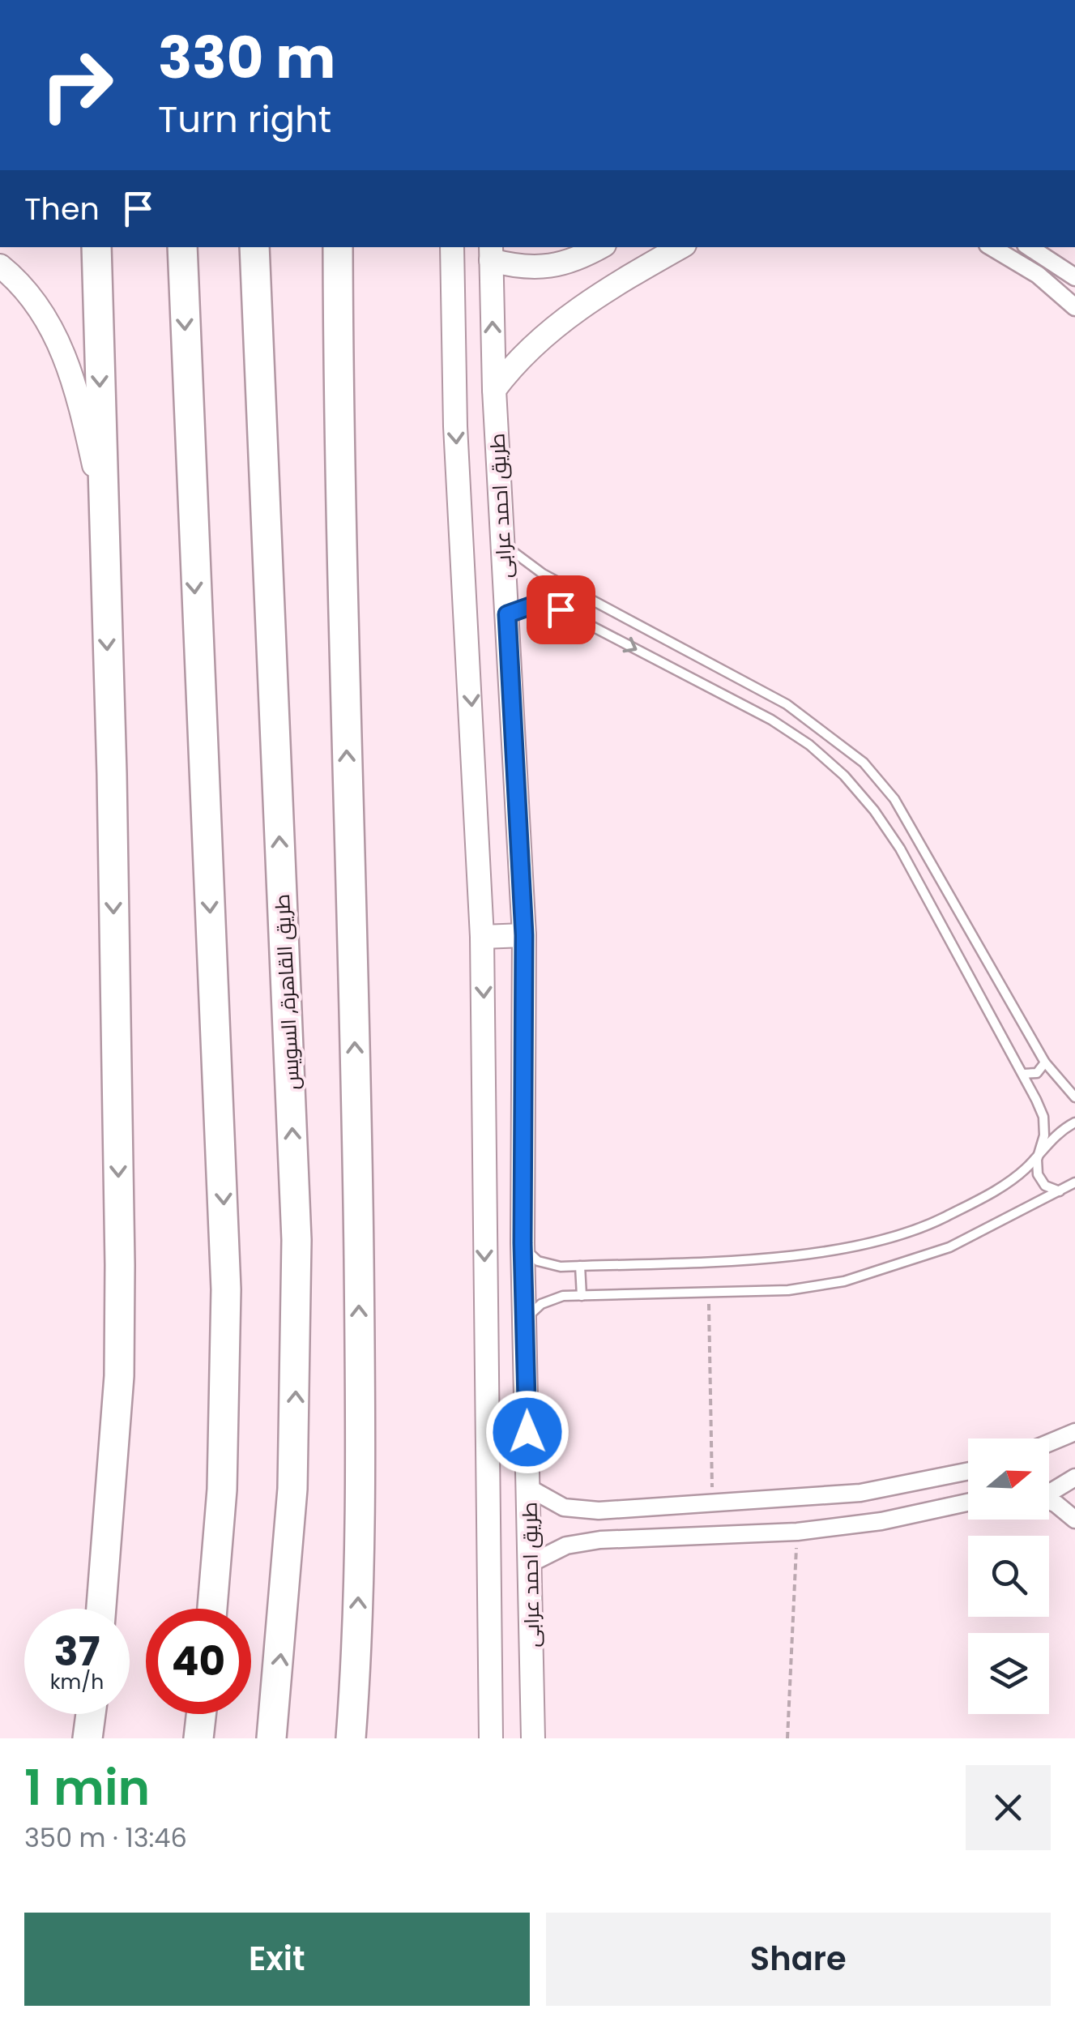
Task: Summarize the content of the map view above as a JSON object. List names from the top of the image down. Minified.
{"streets":{"highway":["طريق القاهرة, السويس"],"street":["طريق احمد عرابى"]},"north":"right","page":{"turn":["330 m","Turn right"],"then":"Then","speed":"37 km/h","limit":"40","heading":["1 min","350 m · 13:46"],"buttons":["Exit","Share"]}}
